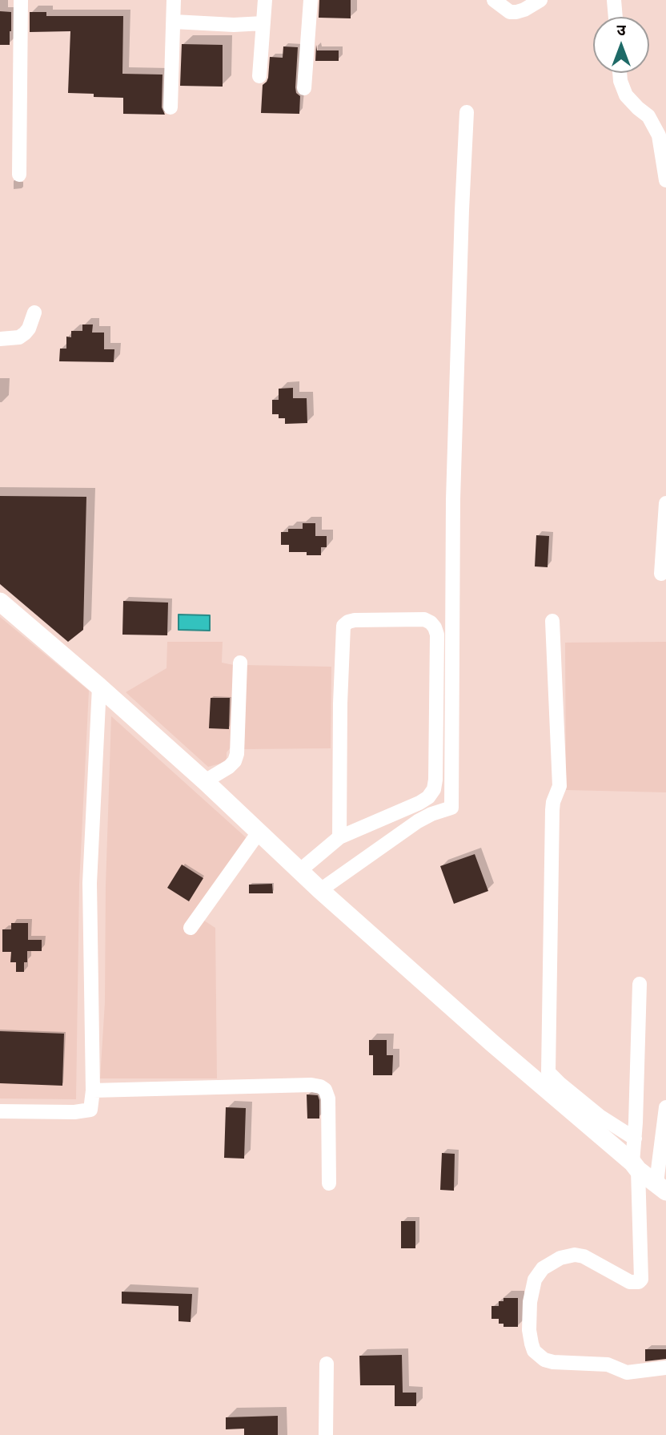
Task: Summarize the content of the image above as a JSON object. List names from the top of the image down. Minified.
{"north":"top"}
